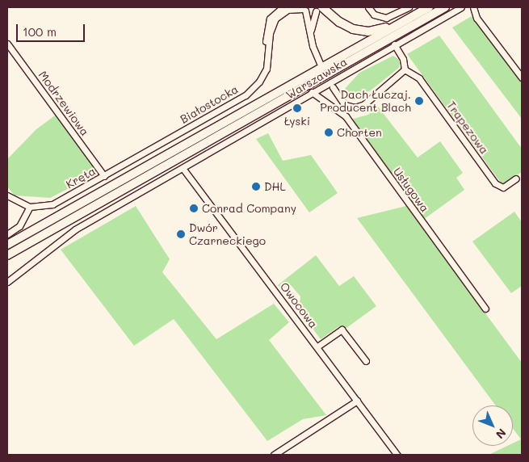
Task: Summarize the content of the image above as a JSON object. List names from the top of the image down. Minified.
{"streets":{"street":["Warszawska","Modrzewiowa","Białostocka","Trapezowa","Kręta","Usługowa","Owocowa"]},"crossings":[["Warszawska","Usługowa"],["Warszawska","Owocowa"],["Modrzewiowa","Kręta"],["Białostocka","Kręta"]],"places":["Dach Łuczaj. Producent Blach","Łyski","Chorten","DHL","Conrad Company","Dwór Czarneckiego"],"scale_bar":"100 m","north":"bottom right"}
